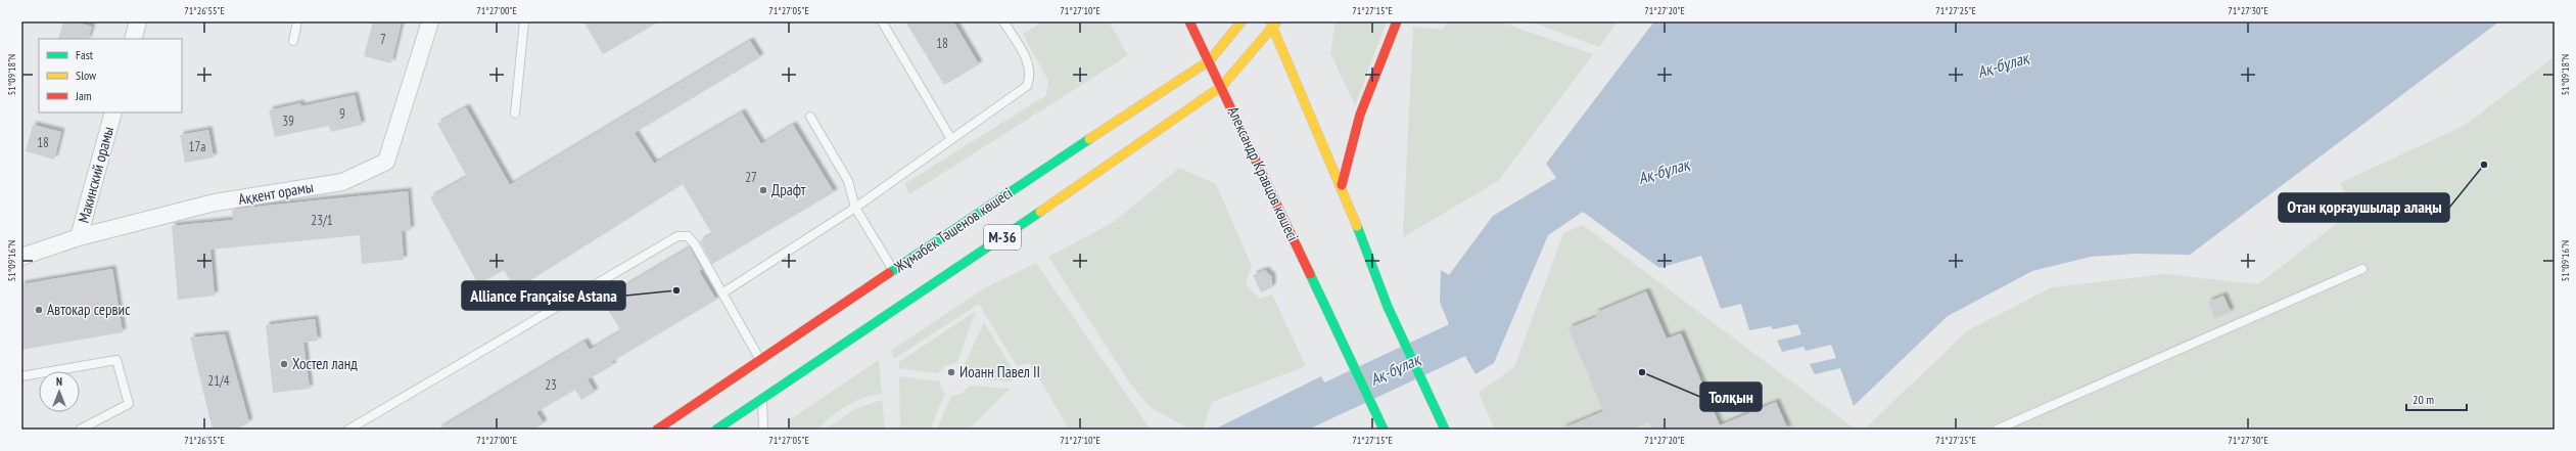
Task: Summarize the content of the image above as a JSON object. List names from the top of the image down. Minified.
{"streets":{"main road":["Александр Кравцов көшесі","Жұмабек Тәшенов көшесі","M-36"],"street":["Макинский орамы","Ақкент орамы"]},"crossings":[["Александр Кравцов көшесі","Жұмабек Тәшенов көшесі"],["Александр Кравцов көшесі","M-36"],["Макинский орамы","Ақкент орамы"]],"water":["Ақ-бұлақ"],"places":["Отан қорғаушылар алаңы","Драфт","Alliance Française Astana","Автокар сервис","Хостел ланд","Иоанн Павел II","Толқын"],"house_numbers":["7","18","9","39","18","17а","27","23/1","21/4","23"],"legend":["Fast","Slow","Jam"],"scale_bar":"20 m","north":"top","coordinates":["71°26'55\"E","71°27'00\"E","71°27'05\"E","71°27'10\"E","71°27'15\"E","71°27'20\"E","71°27'25\"E","71°27'30\"E","51°09'18\"N","51°09'16\"N"]}
